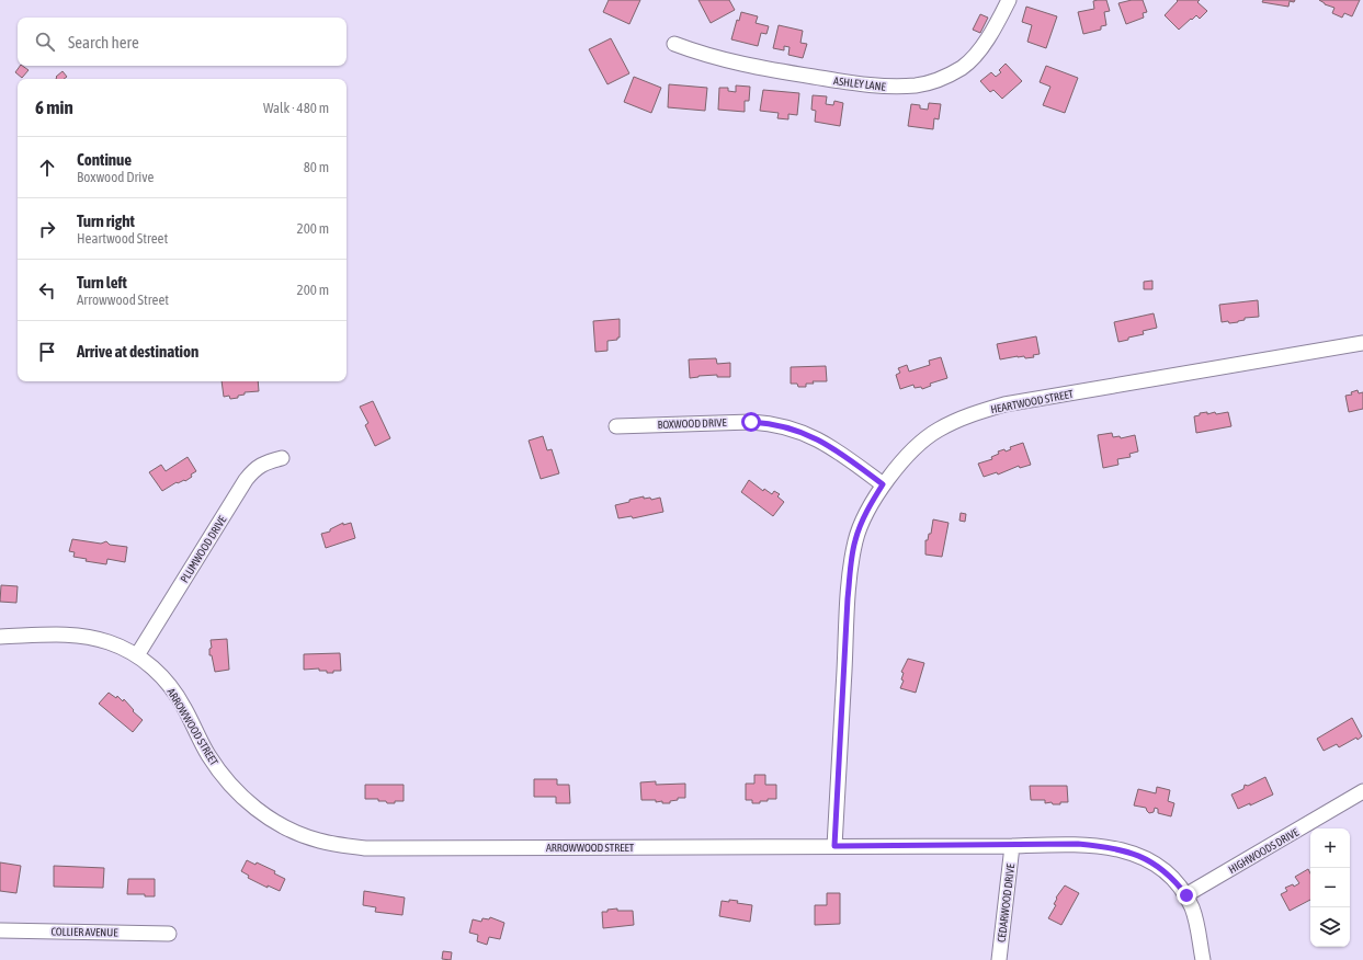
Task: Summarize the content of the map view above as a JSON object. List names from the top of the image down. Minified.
{"streets":{"street":["ASHLEY LANE","HEARTWOOD STREET","BOXWOOD DRIVE","PLUMWOOD DRIVE","ARROWWOOD STREET","HIGHWOODS DRIVE","CEDARWOOD DRIVE","COLLIER AVENUE"]},"crossings":[["HEARTWOOD STREET","BOXWOOD DRIVE"],["HEARTWOOD STREET","ARROWWOOD STREET"],["PLUMWOOD DRIVE","ARROWWOOD STREET"],["ARROWWOOD STREET","HIGHWOODS DRIVE"],["ARROWWOOD STREET","CEDARWOOD DRIVE"]],"page":{"search":"Search here","heading":["6 min","Walk · 480 m"],"list":[["Continue","Boxwood Drive","80 m"],["Turn right","Heartwood Street","200 m"],["Turn left","Arrowwood Street","200 m"],"Arrive at destination"],"map_buttons":["+","−"]}}
